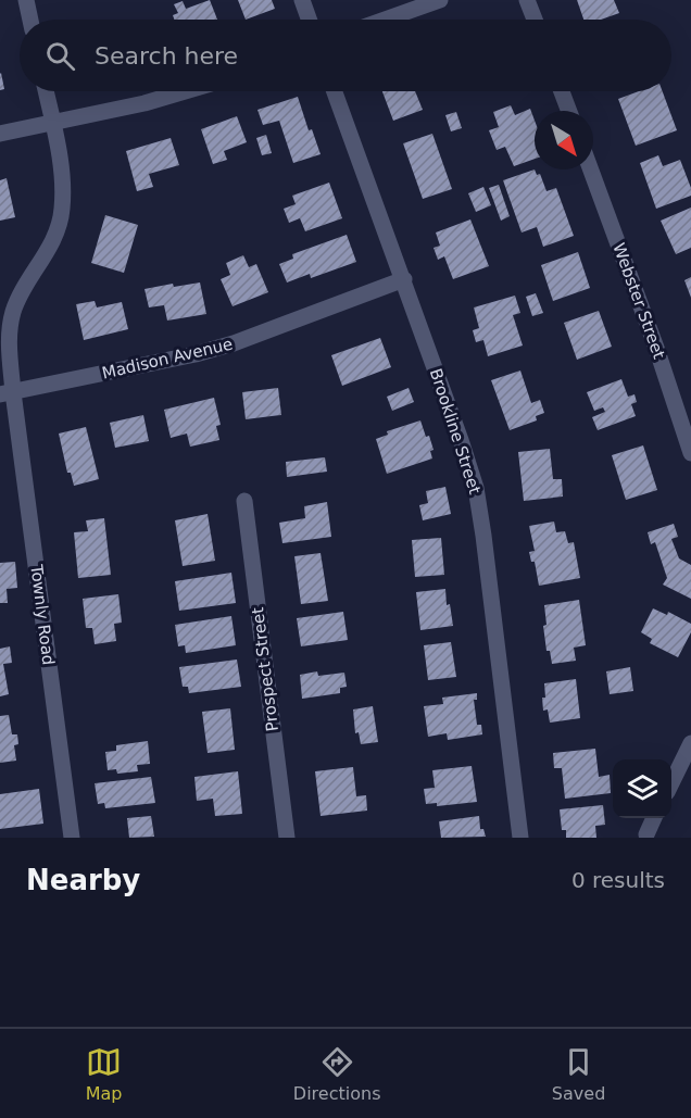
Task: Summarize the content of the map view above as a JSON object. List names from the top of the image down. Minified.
{"streets":{"street":["Webster Street","Madison Avenue","Brookline Street","Townly Road","Prospect Street"]},"crossings":[["Madison Avenue","Brookline Street"],["Madison Avenue","Townly Road"]],"north":"bottom right","page":{"search":"Search here","heading":["Nearby","0 results"],"nav":["Map","Directions","Saved"]}}
